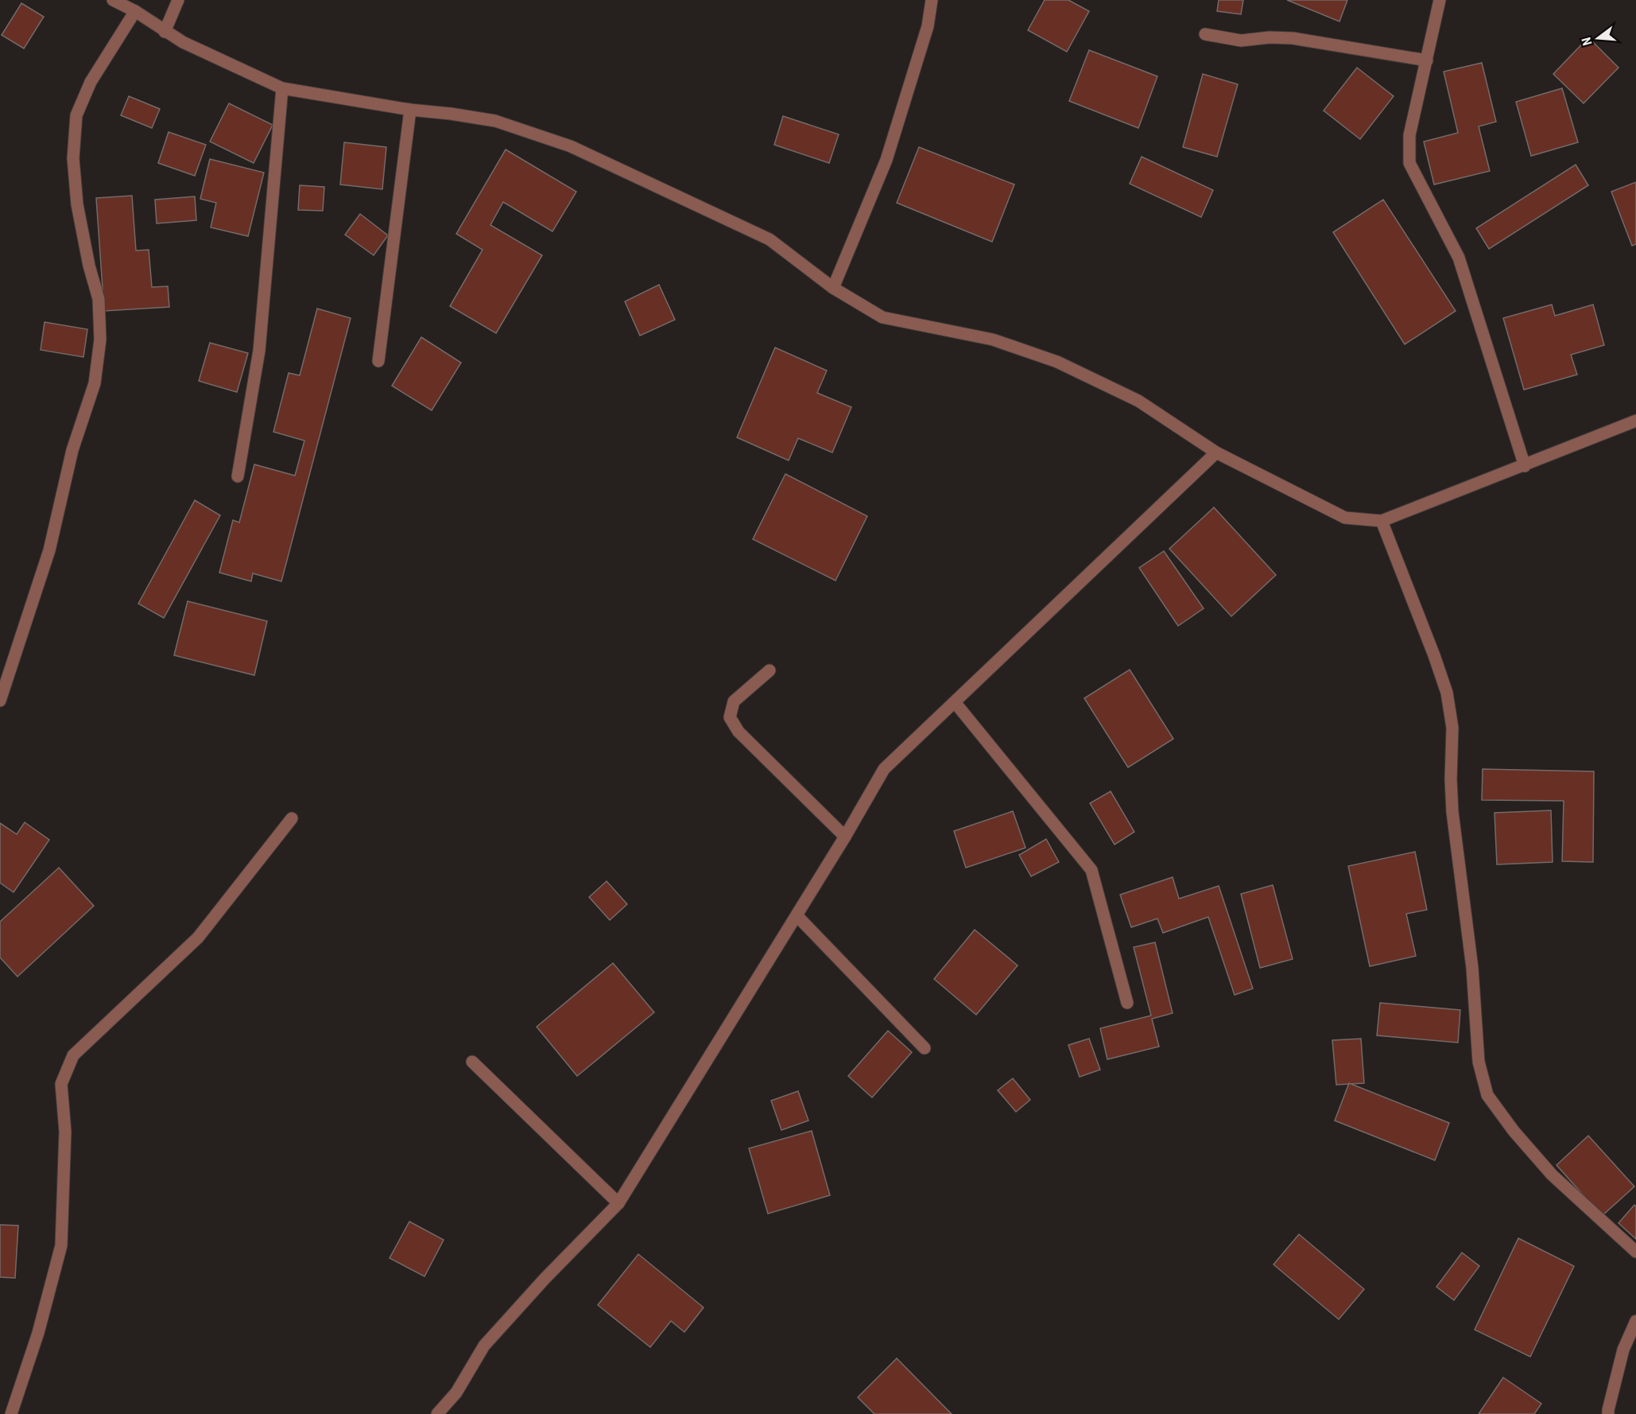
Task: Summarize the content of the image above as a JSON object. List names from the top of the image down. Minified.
{"north":"left"}
